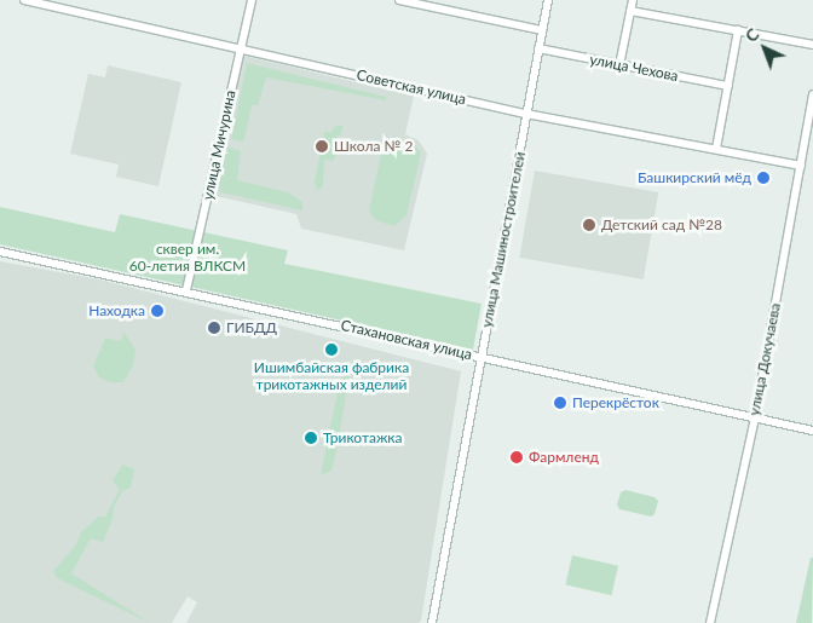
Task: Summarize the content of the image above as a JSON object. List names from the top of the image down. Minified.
{"streets":{"street":["улица Чехова","Советская улица","улица Мичурина","улица Машиностроителей","Стахановская улица","улица Докучаева"]},"crossings":[["улица Чехова","улица Машиностроителей"],["Советская улица","улица Мичурина"],["Советская улица","улица Машиностроителей"],["Советская улица","улица Докучаева"],["улица Мичурина","Стахановская улица"],["улица Машиностроителей","Стахановская улица"],["Стахановская улица","улица Докучаева"]],"parks":["сквер им. 60-летия ВЛКСМ"],"places":["Школа № 2","Башкирский мёд","Детский сад №28","Находка","ГИБДД","Ишимбайская фабрика трикотажных изделий","Перекрёсток","Трикотажка","Фармленд"],"north":"top left"}
